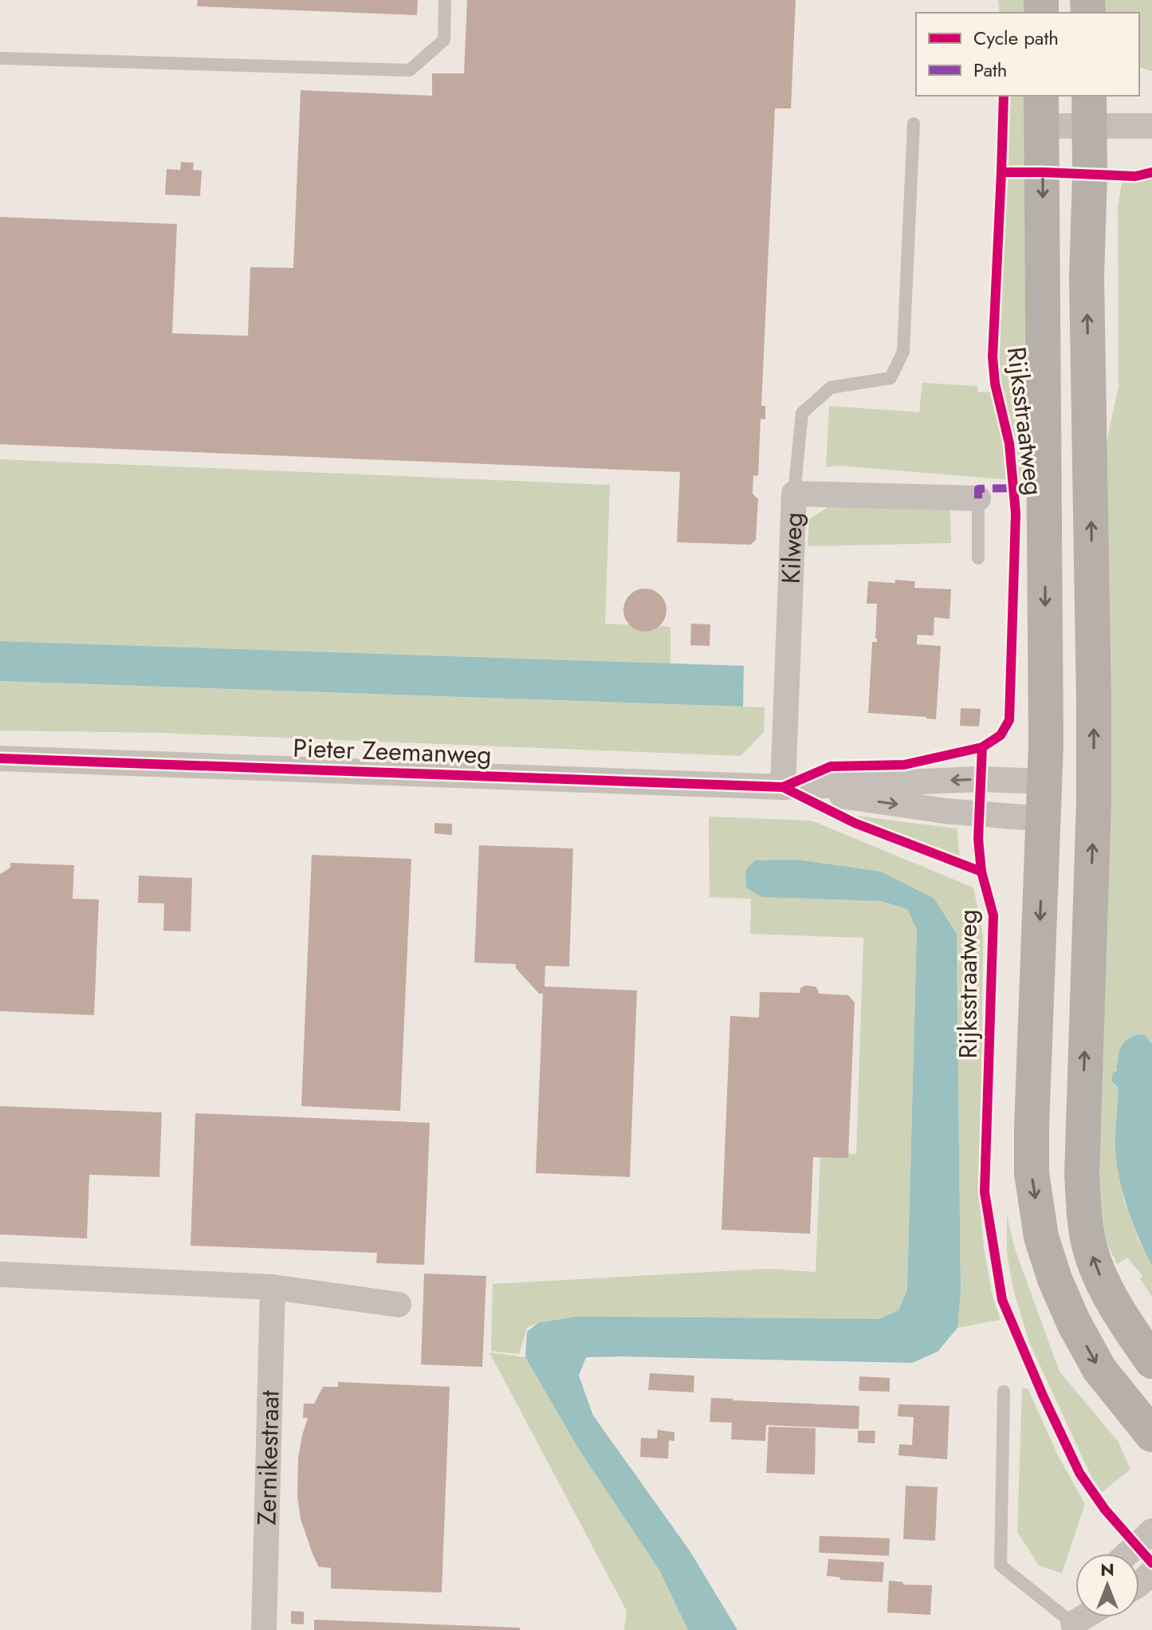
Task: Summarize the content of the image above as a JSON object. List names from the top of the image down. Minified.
{"streets":{"main road":["Rijksstraatweg"],"street":["Kilweg","Pieter Zeemanweg","Zernikestraat"]},"crossings":[["Rijksstraatweg","Pieter Zeemanweg"],["Kilweg","Pieter Zeemanweg"]],"legend":["Cycle path","Path"],"north":"top"}
